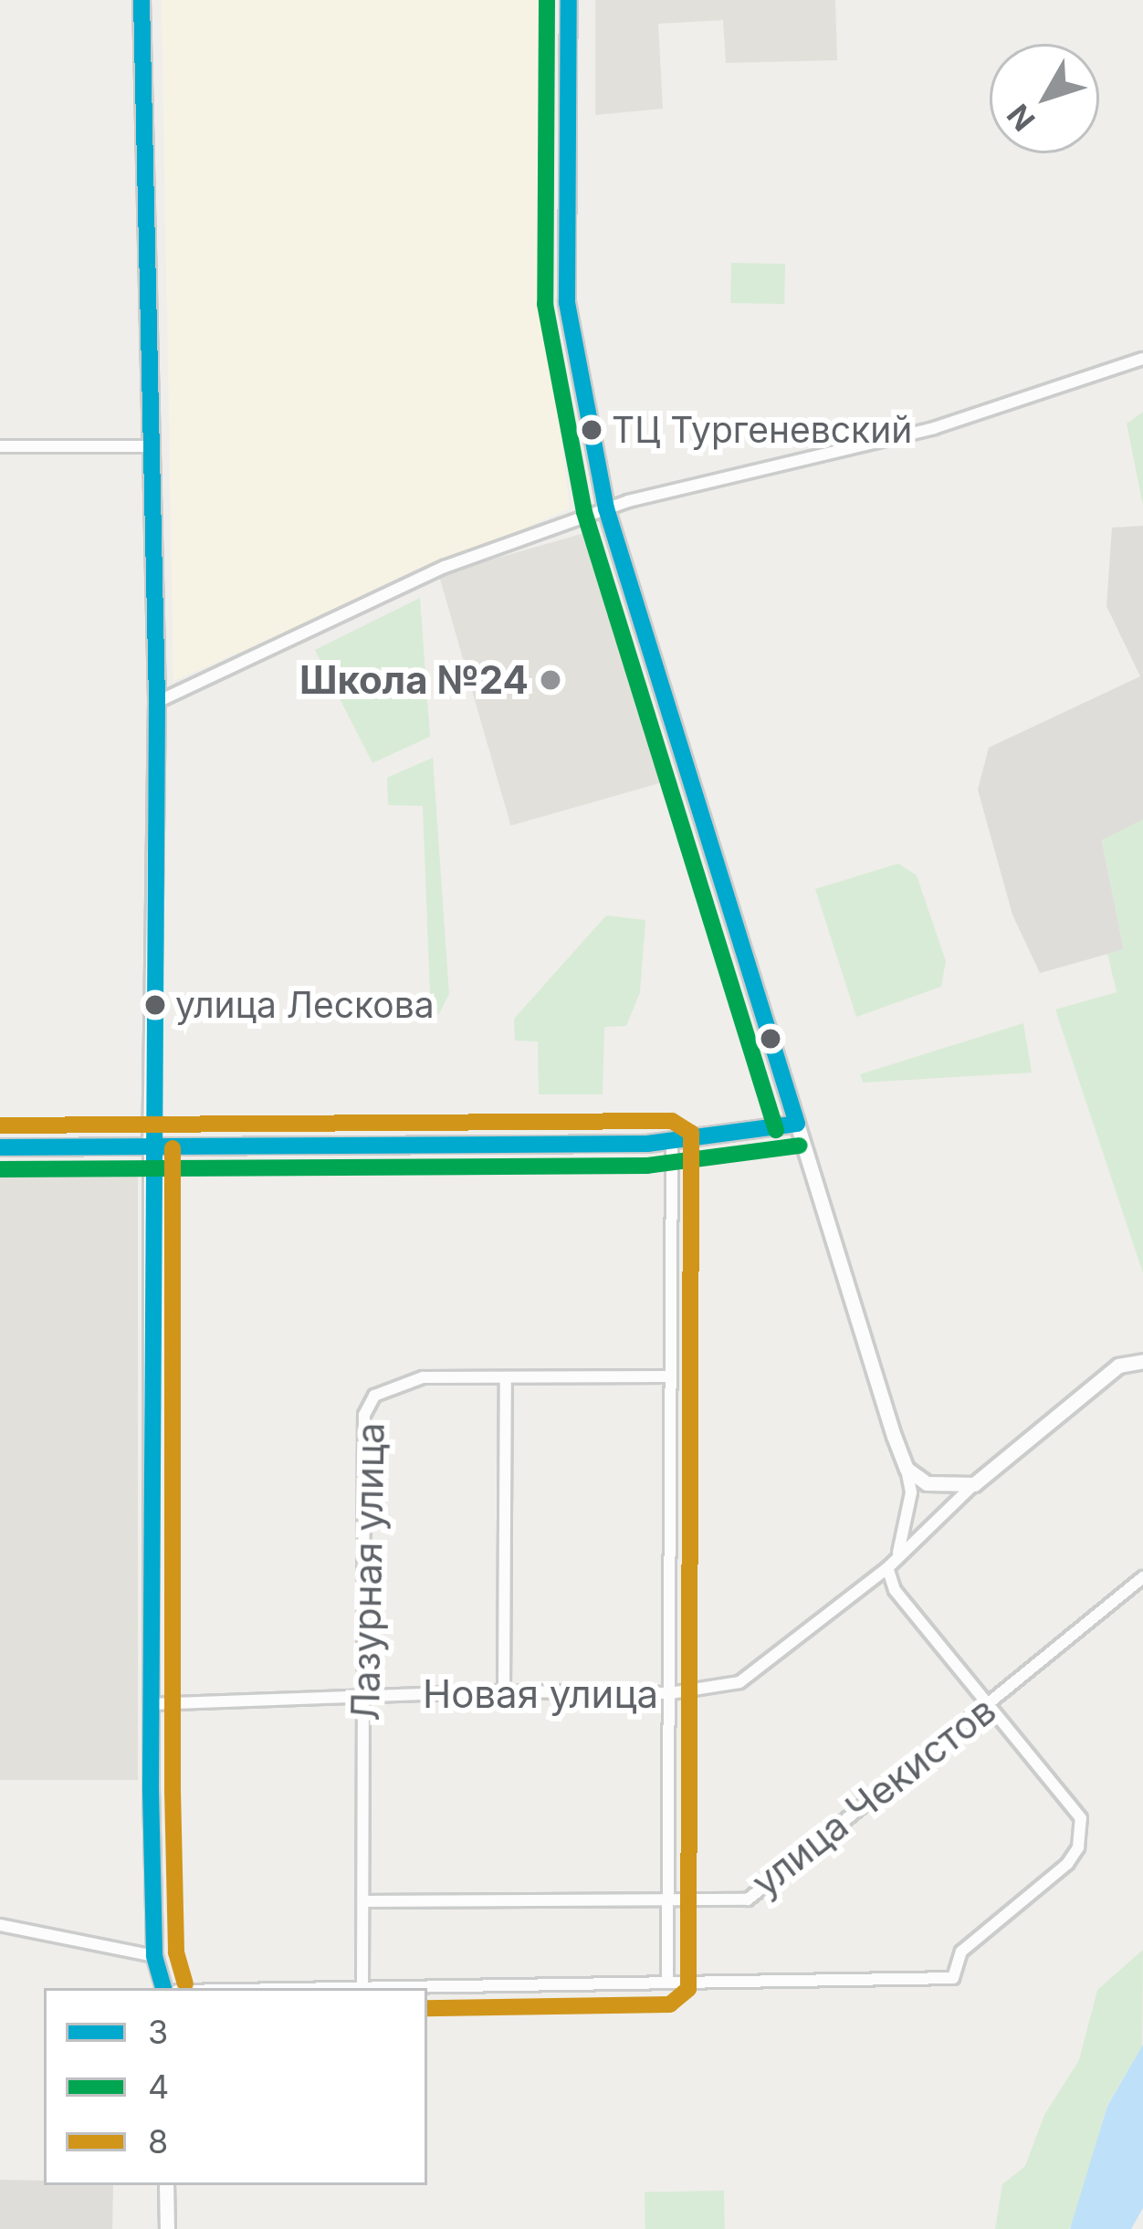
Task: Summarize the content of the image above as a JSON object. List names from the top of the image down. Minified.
{"streets":{"street":["Лазурная улица","Новая улица","улица Чекистов"]},"crossings":[["Лазурная улица","Новая улица"],["Лазурная улица","улица Чекистов"]],"places":["ТЦ Тургеневский","Школа №24","улица Лескова"],"lines":["transit line 3","transit line 4","transit line 8"],"legend":["3","4","8"],"north":"bottom left"}
